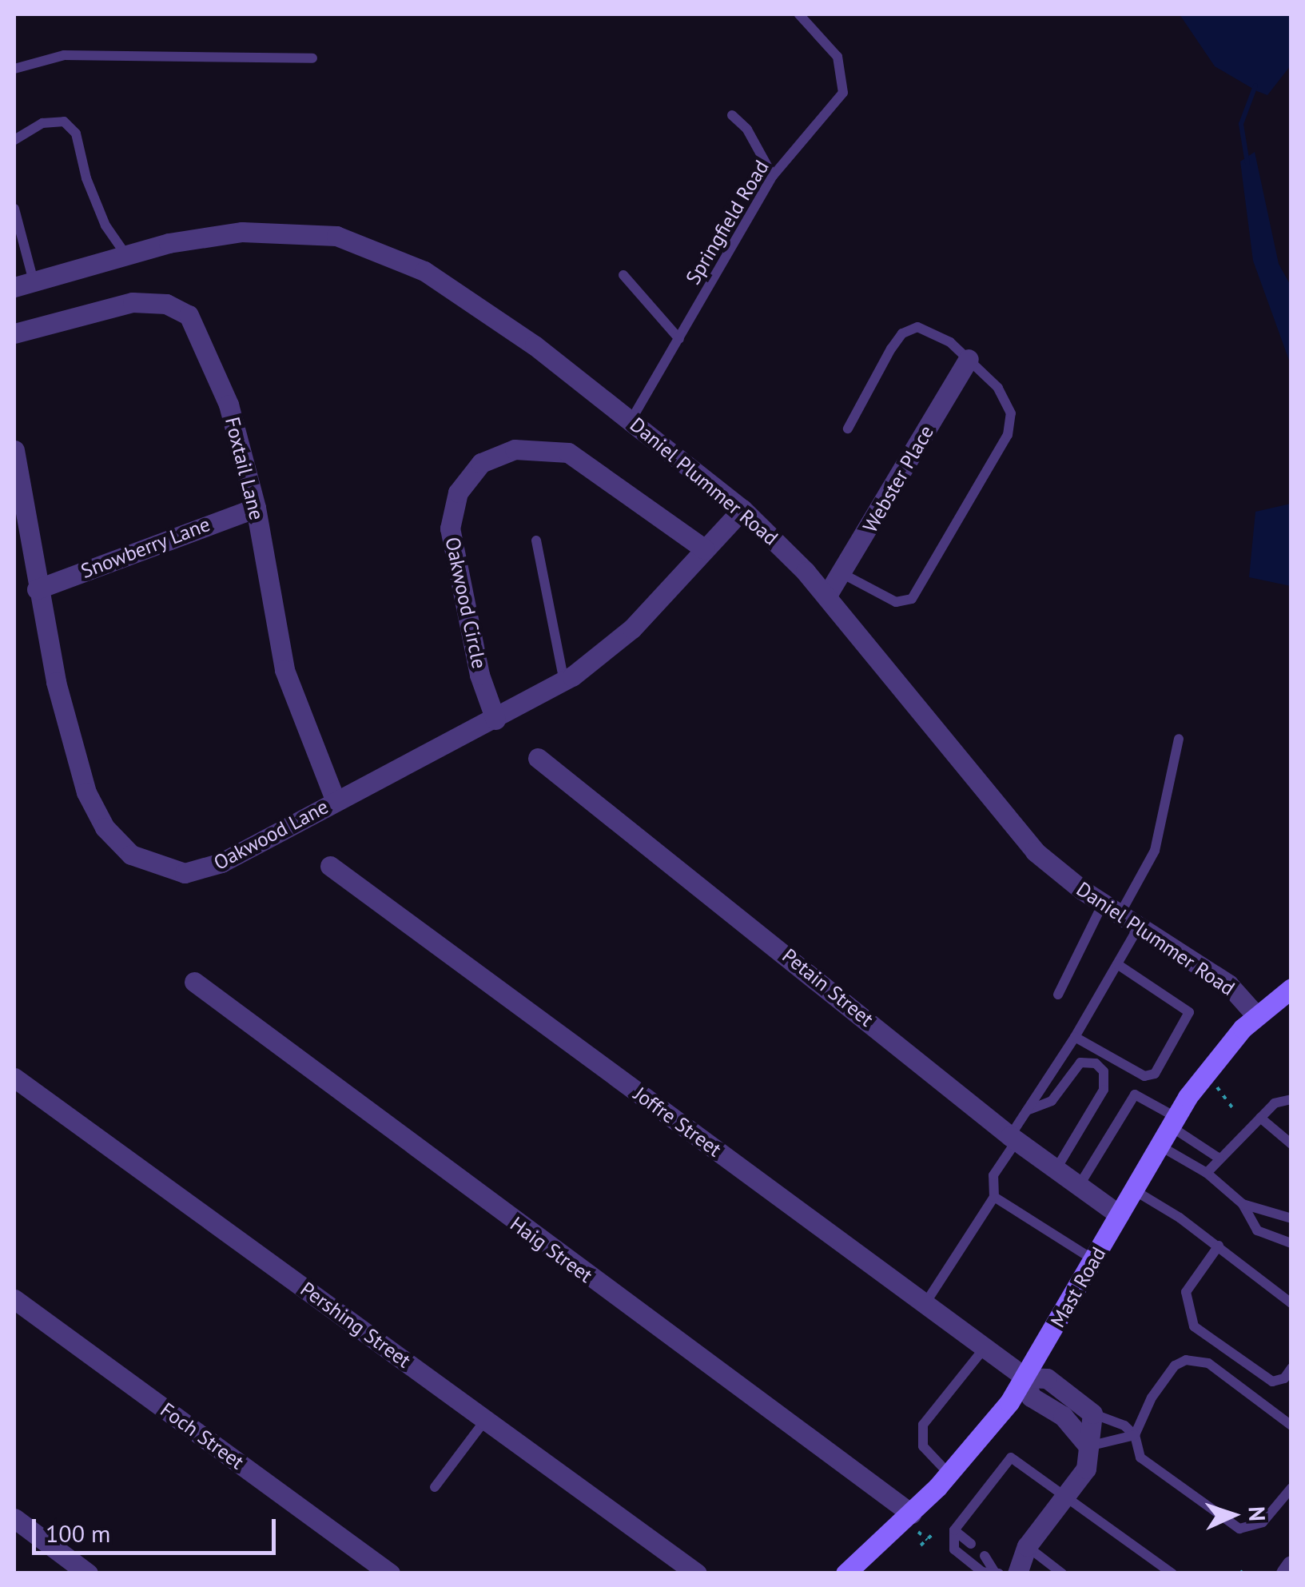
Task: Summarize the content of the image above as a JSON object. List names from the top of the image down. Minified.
{"streets":{"main road":["Mast Road"],"street":["Foxtail Lane","Webster Place","Daniel Plummer Road","Snowberry Lane","Oakwood Circle","Oakwood Lane","Petain Street","Joffre Street","Haig Street","Pershing Street","Foch Street"],"lane":["Springfield Road"]},"crossings":[["Springfield Road","Daniel Plummer Road"],["Foxtail Lane","Snowberry Lane"],["Foxtail Lane","Oakwood Lane"],["Webster Place","Daniel Plummer Road"],["Daniel Plummer Road","Oakwood Lane"],["Daniel Plummer Road","Mast Road"],["Snowberry Lane","Oakwood Lane"],["Oakwood Circle","Oakwood Lane"],["Petain Street","Mast Road"],["Joffre Street","Mast Road"],["Haig Street","Mast Road"]],"scale_bar":"100 m","north":"right"}
